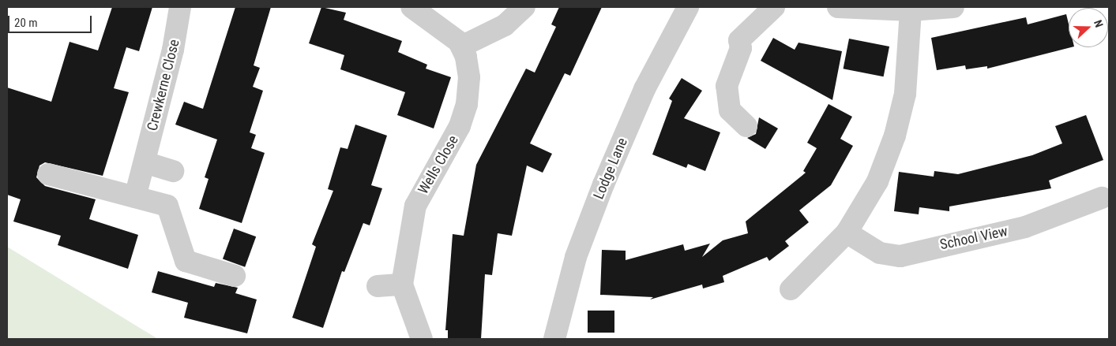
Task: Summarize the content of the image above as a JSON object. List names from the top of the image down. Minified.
{"streets":{"street":["Crewkerne Close","Wells Close","Lodge Lane","School View"]},"scale_bar":"20 m","north":"right"}
